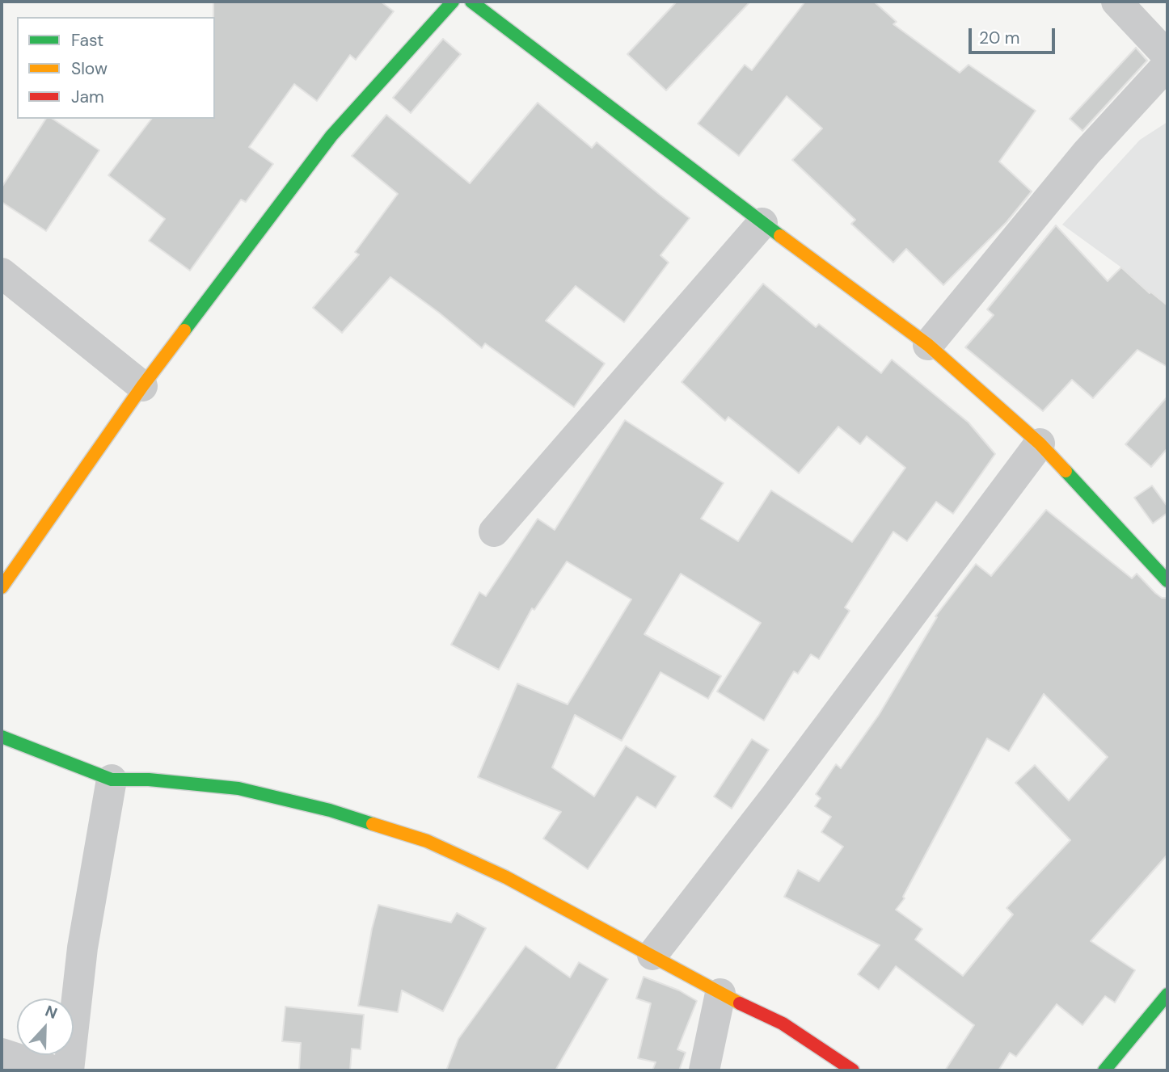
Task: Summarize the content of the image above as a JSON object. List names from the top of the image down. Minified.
{"legend":["Fast","Slow","Jam"],"scale_bar":"20 m","north":"top"}
